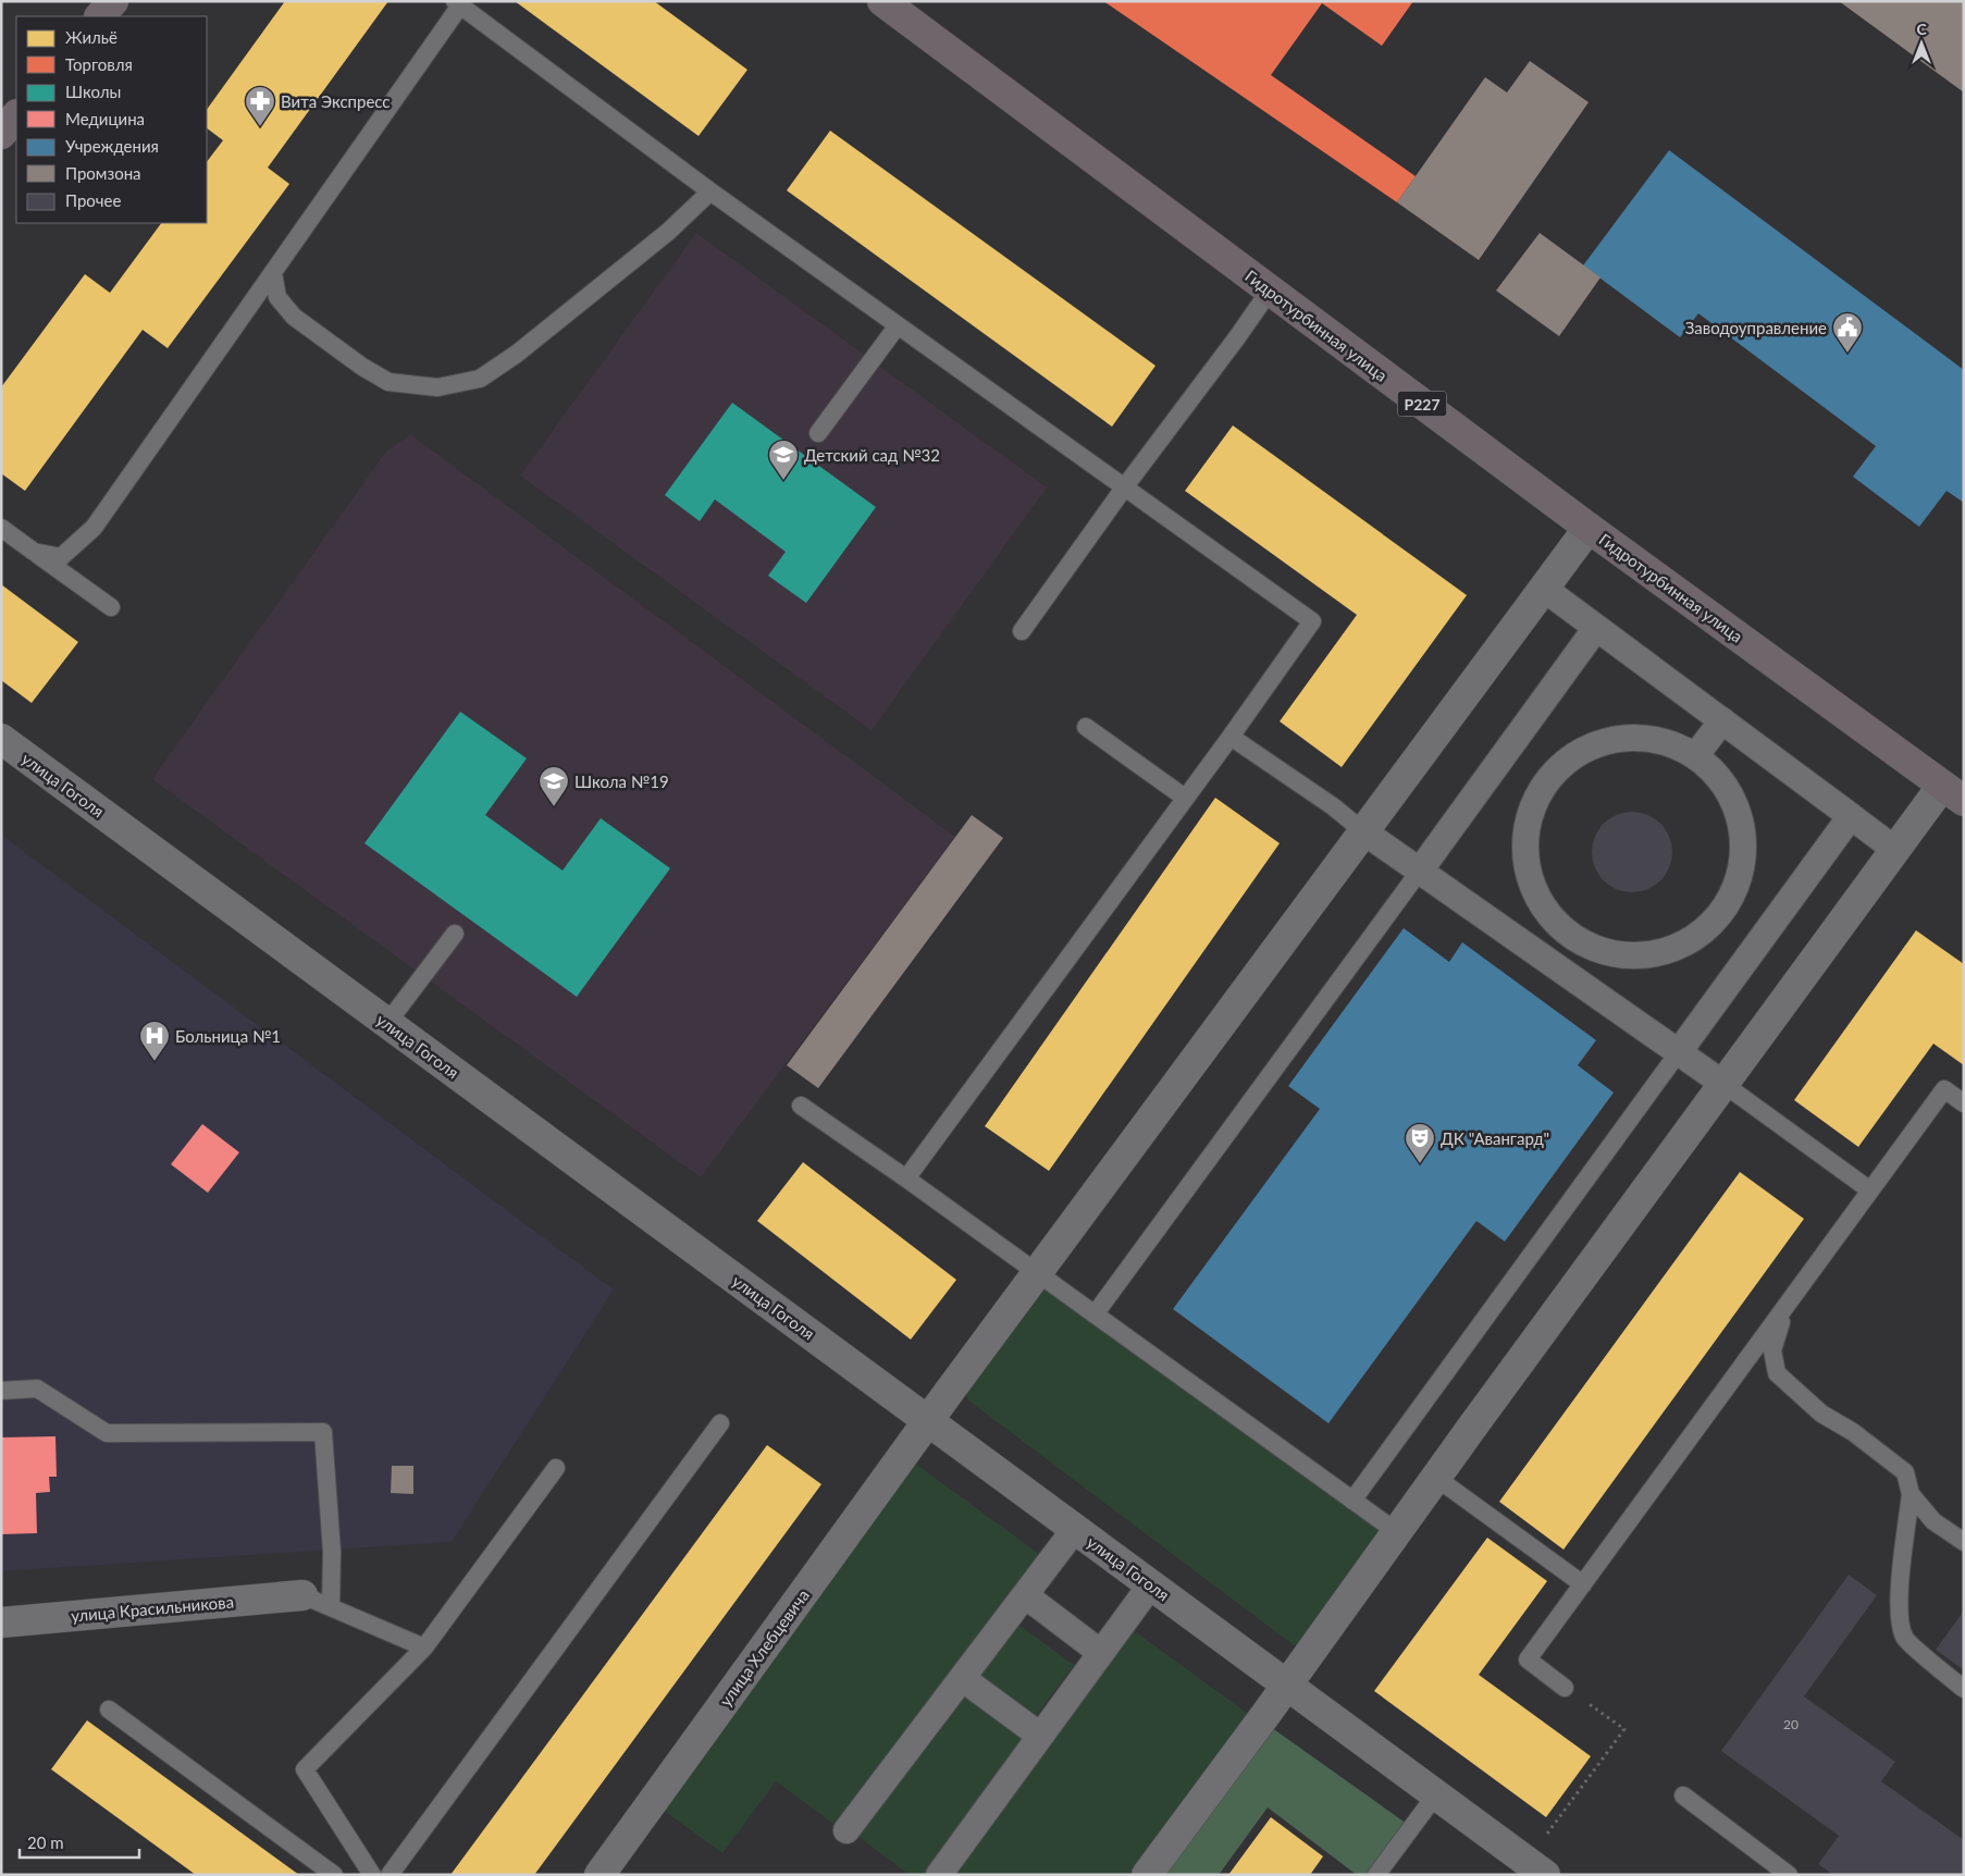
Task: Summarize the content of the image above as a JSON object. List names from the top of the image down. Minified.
{"streets":{"main road":["Гидротурбинная улица","Р227"],"street":["улица Гоголя","улица Красильникова","улица Хлебцевича"]},"crossings":[["Гидротурбинная улица","улица Хлебцевича"],["улица Гоголя","улица Хлебцевича"]],"places":{"pharmacy":["Вита Экспресс"],"public building":["Заводоуправление"],"school or university":["Детский сад №32","Школа №19"],"hospital":["Больница №1"],"theatre":["ДК \"Авангард\""]},"house_numbers":["20"],"legend":["Жильё","Торговля","Школы","Медицина","Учреждения","Промзона","Прочее"],"scale_bar":"20 m","north":"top"}
